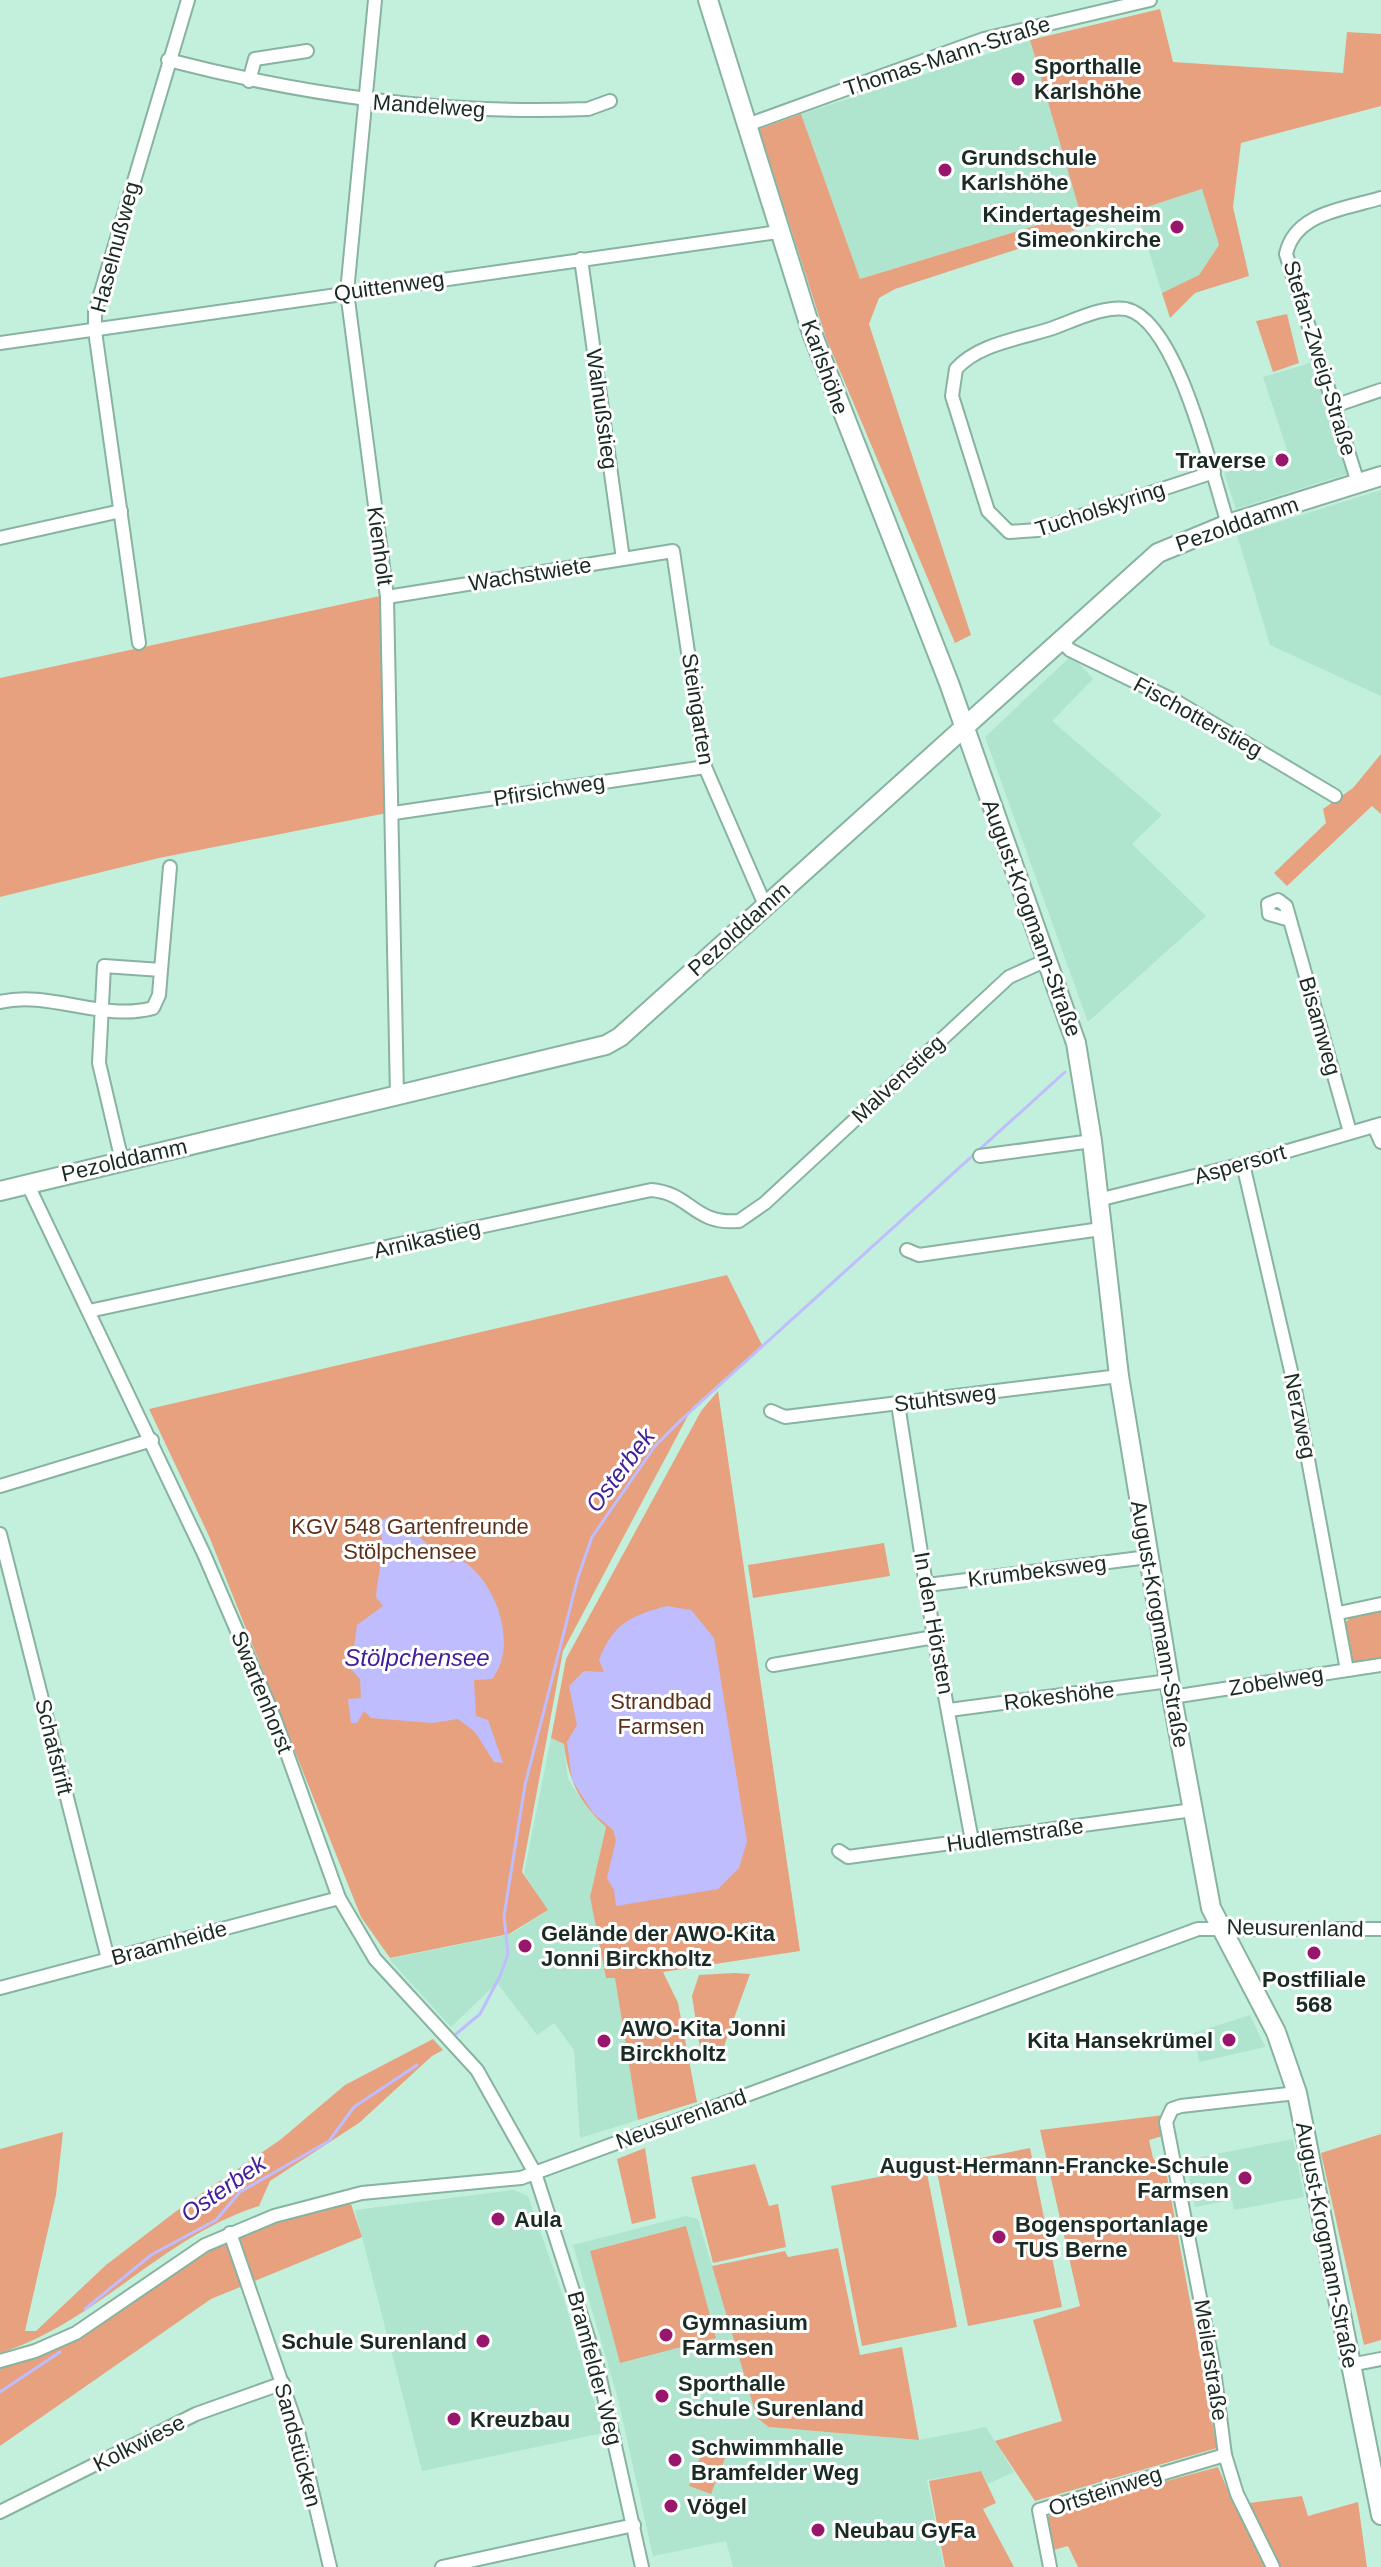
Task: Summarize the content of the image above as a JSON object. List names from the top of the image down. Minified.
{"streets":{"main road":["Karlshöhe","Pezolddamm","August-Krogmann-Straße"],"street":["Thomas-Mann-Straße","Mandelweg","Haselnußweg","Quittenweg","Stefan-Zweig-Straße","Walnußstieg","Tucholskyring","Kienholt","Wachstwiete","Steingarten","Fischotterstieg","Pfirsichweg","Bisamweg","Malvenstieg","Aspersort","Arnikastieg","Stuhtsweg","Nerzweg","Krumbeksweg","In den Hörsten","Zobelweg","Swartenhorst","Rokeshöhe","Schafstrift","Hudlemstraße","Neusurenland","Braamheide","Meilerstraße","Bramfelder Weg","Kolkwiese","Sandstücken","Ortsteinweg"]},"crossings":[["Thomas-Mann-Straße","Karlshöhe"],["Mandelweg","Haselnußweg"],["Mandelweg","Kienholt"],["Haselnußweg","Quittenweg"],["Quittenweg","Karlshöhe"],["Quittenweg","Walnußstieg"],["Quittenweg","Kienholt"],["Stefan-Zweig-Straße","Pezolddamm"],["Karlshöhe","Pezolddamm"],["Karlshöhe","August-Krogmann-Straße"],["Walnußstieg","Wachstwiete"],["Tucholskyring","Pezolddamm"],["Pezolddamm","Kienholt"],["Pezolddamm","Steingarten"],["Pezolddamm","Fischotterstieg"],["Pezolddamm","August-Krogmann-Straße"],["Pezolddamm","Swartenhorst"],["Kienholt","Wachstwiete"],["Kienholt","Pfirsichweg"],["Wachstwiete","Steingarten"],["Steingarten","Pfirsichweg"],["August-Krogmann-Straße","Malvenstieg"],["August-Krogmann-Straße","Aspersort"],["August-Krogmann-Straße","Stuhtsweg"],["August-Krogmann-Straße","Krumbeksweg"],["August-Krogmann-Straße","Zobelweg"],["August-Krogmann-Straße","Rokeshöhe"],["August-Krogmann-Straße","Hudlemstraße"],["August-Krogmann-Straße","Neusurenland"],["August-Krogmann-Straße","Meilerstraße"],["Bisamweg","Aspersort"],["Malvenstieg","Arnikastieg"],["Aspersort","Nerzweg"],["Arnikastieg","Swartenhorst"],["Stuhtsweg","In den Hörsten"],["Nerzweg","Zobelweg"],["Krumbeksweg","In den Hörsten"],["In den Hörsten","Rokeshöhe"],["In den Hörsten","Hudlemstraße"],["Zobelweg","Rokeshöhe"],["Swartenhorst","Neusurenland"],["Swartenhorst","Braamheide"],["Swartenhorst","Bramfelder Weg"],["Schafstrift","Braamheide"],["Neusurenland","Bramfelder Weg"],["Neusurenland","Sandstücken"],["Meilerstraße","Ortsteinweg"],["Kolkwiese","Sandstücken"]],"water":["Osterbek","Stölpchensee"],"parks":["KGV 548 Gartenfreunde Stölpchensee","Strandbad Farmsen"],"places":["Sporthalle Karlshöhe","Grundschule Karlshöhe","Kindertagesheim Simeonkirche","Traverse","Gelände der AWO-Kita Jonni Birckholtz","Postfiliale 568","Kita Hansekrümel","AWO-Kita Jonni Birckholtz","August-Hermann-Francke-Schule Farmsen","Aula","Bogensportanlage TUS Berne","Gymnasium Farmsen","Schule Surenland","Sporthalle Schule Surenland","Kreuzbau","Schwimmhalle Bramfelder Weg","Vögel","Neubau GyFa"]}
